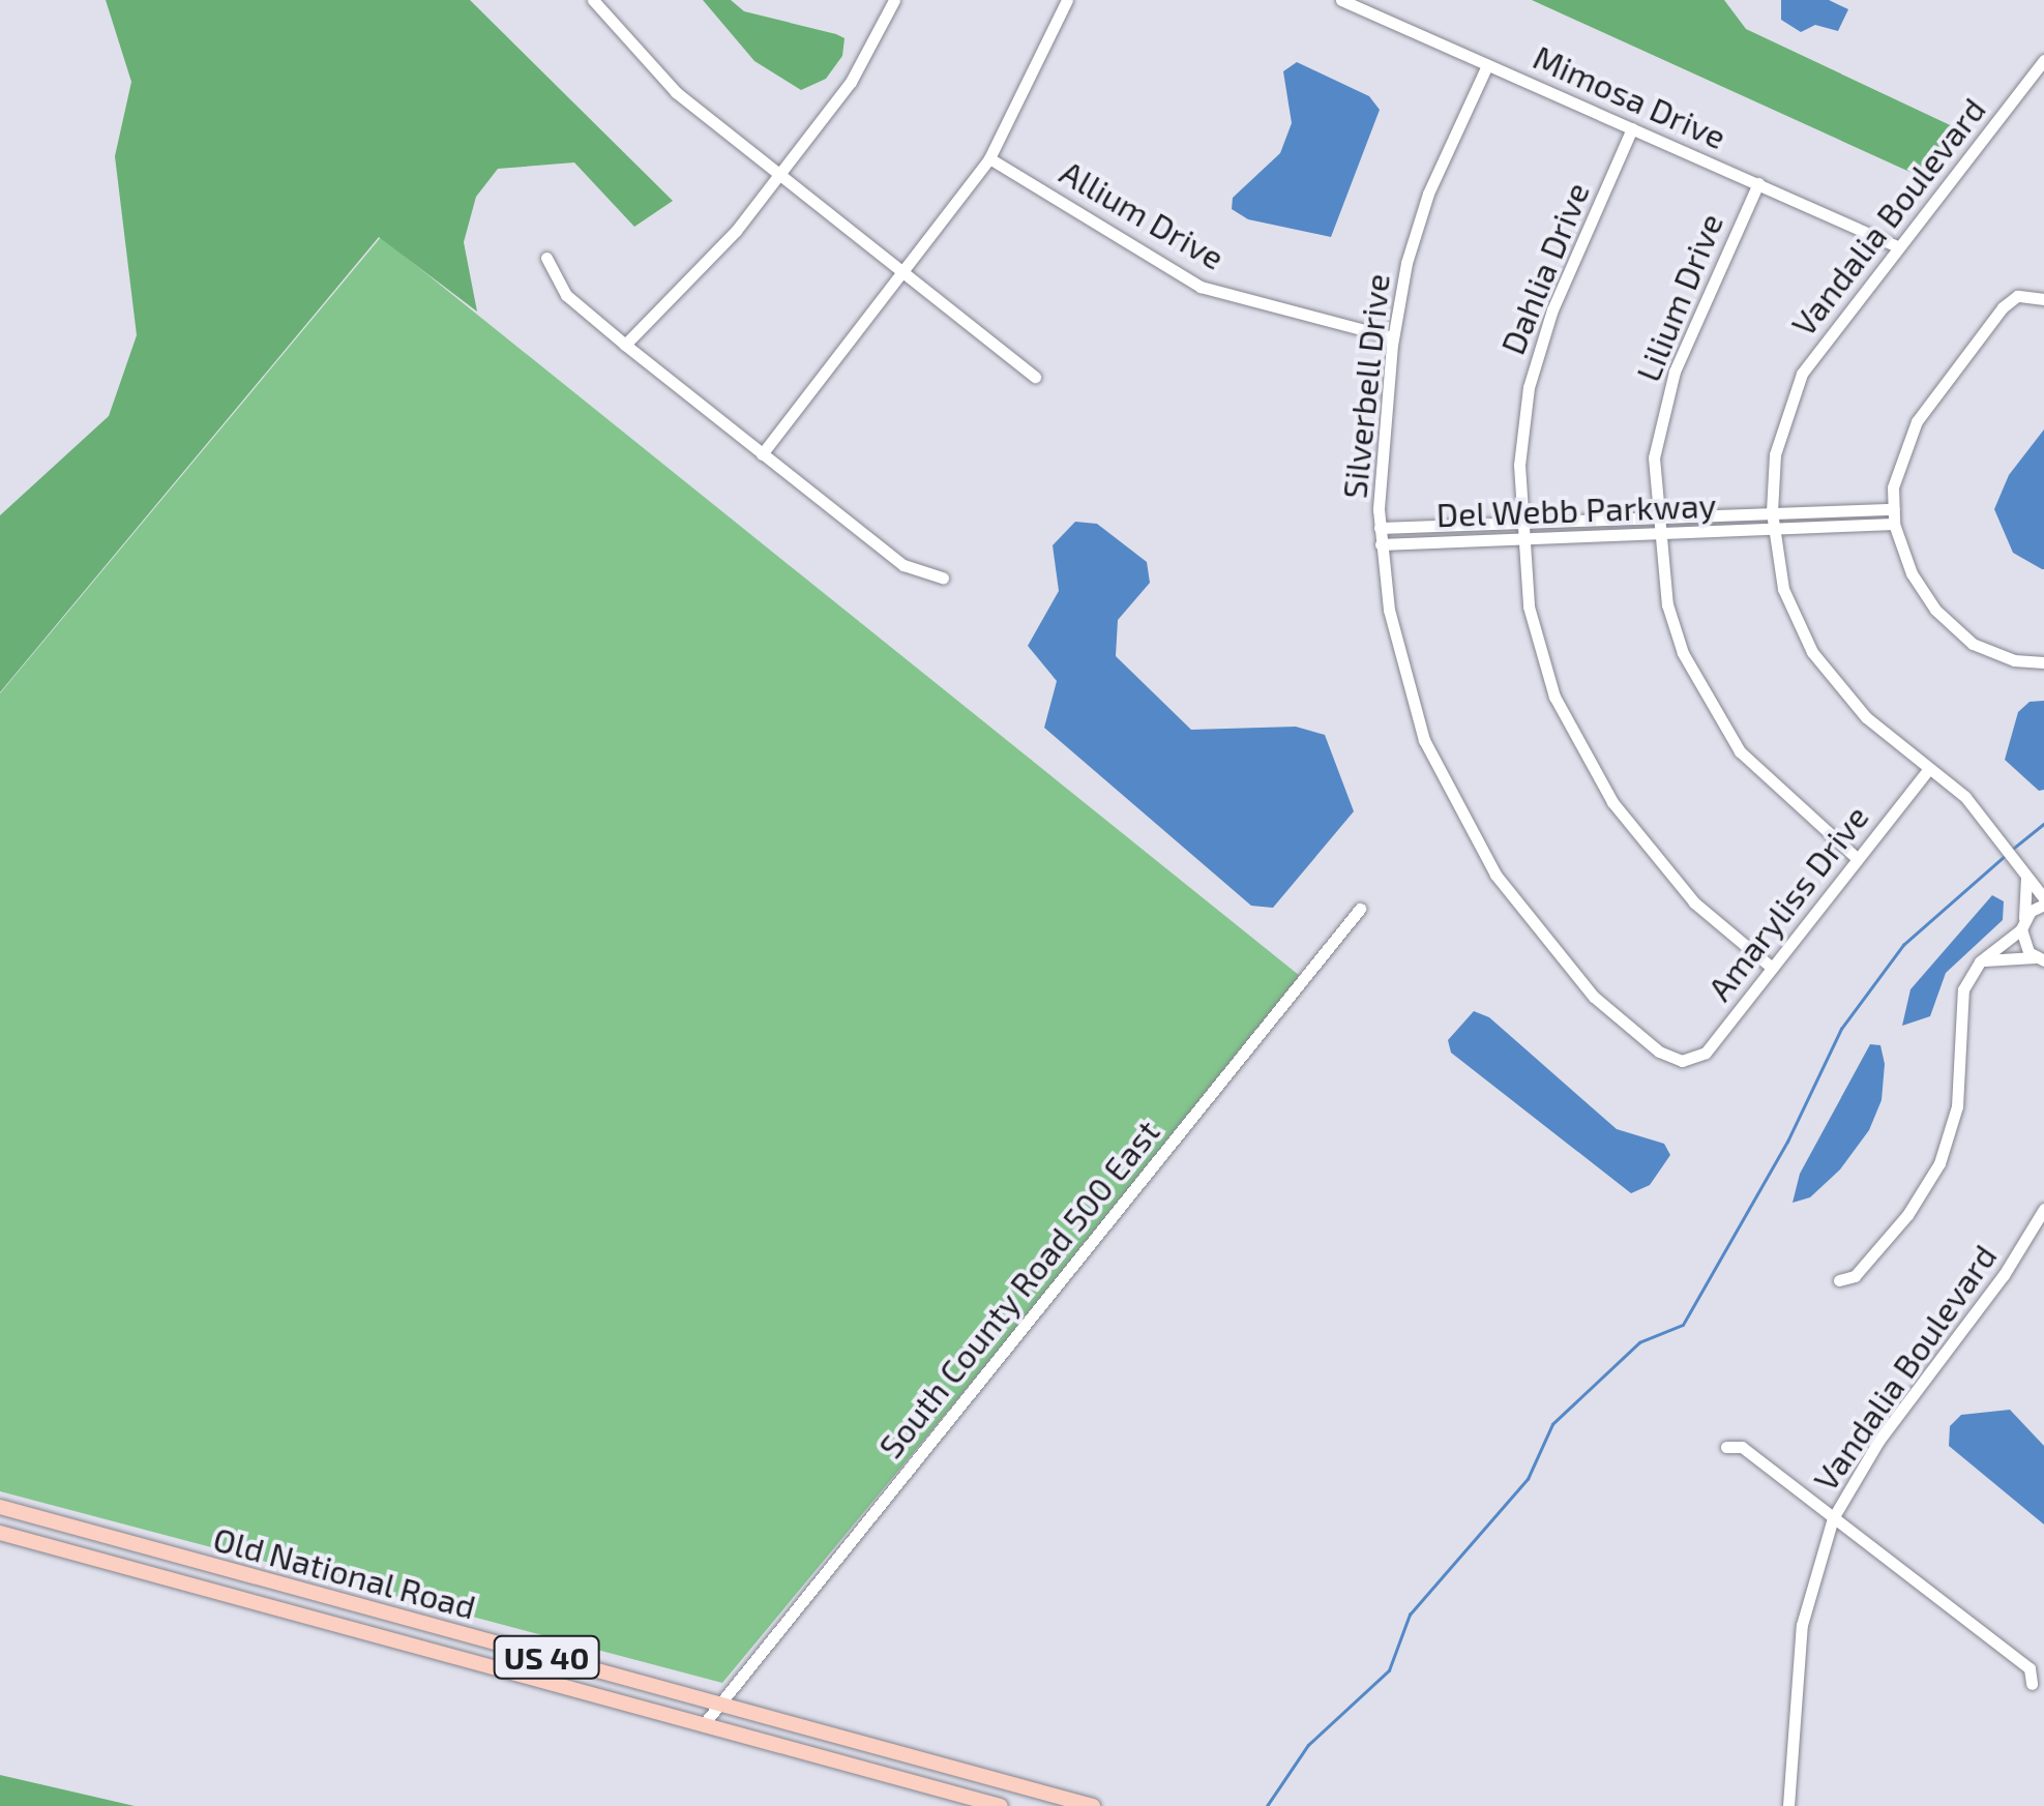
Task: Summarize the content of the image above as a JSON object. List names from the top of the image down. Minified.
{"streets":{"main road":["Old National Road","US 40"],"street":["Mimosa Drive","Allium Drive","Vandalia Boulevard","Dahlia Drive","Lilium Drive","Silverbell Drive","Del Webb Parkway","Amaryliss Drive","South County Road 500 East"]},"crossings":[["Mimosa Drive","Vandalia Boulevard"],["Mimosa Drive","Dahlia Drive"],["Mimosa Drive","Lilium Drive"],["Mimosa Drive","Silverbell Drive"],["Allium Drive","Silverbell Drive"],["Vandalia Boulevard","Del Webb Parkway"],["Vandalia Boulevard","Amaryliss Drive"],["Dahlia Drive","Del Webb Parkway"],["Dahlia Drive","Amaryliss Drive"],["Lilium Drive","Del Webb Parkway"],["Lilium Drive","Amaryliss Drive"],["Silverbell Drive","Del Webb Parkway"],["Silverbell Drive","Amaryliss Drive"],["South County Road 500 East","Old National Road"]]}
